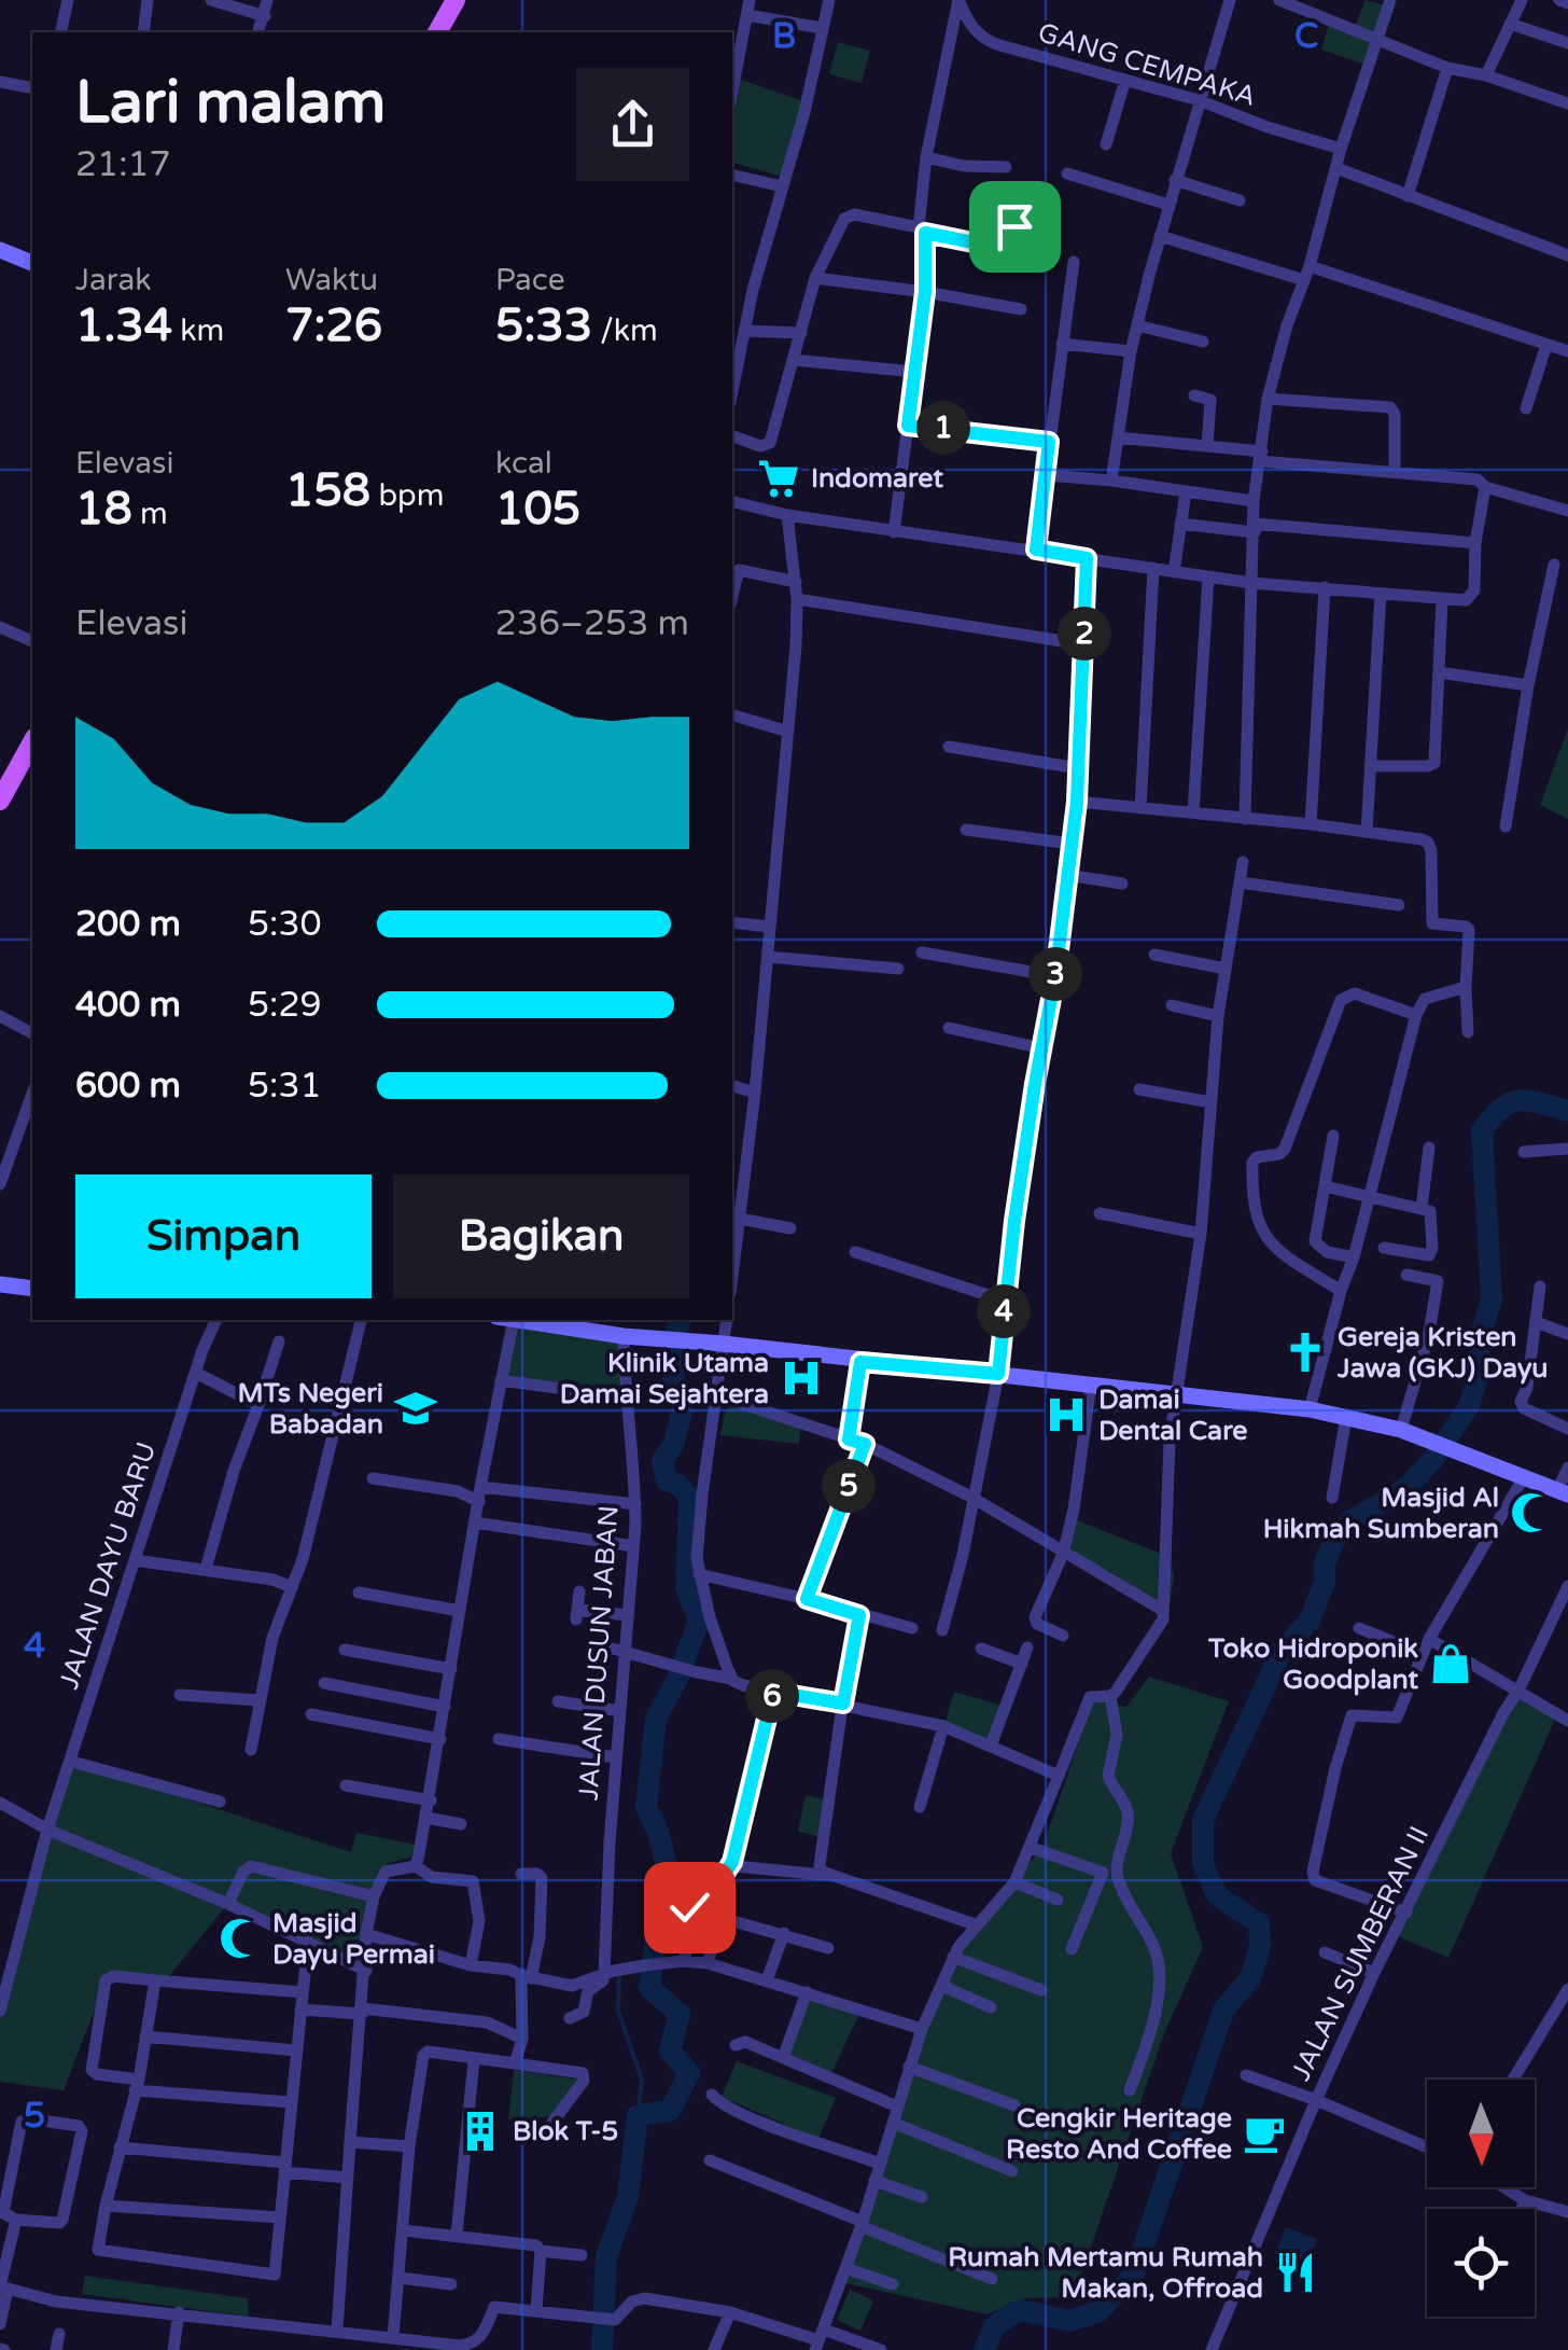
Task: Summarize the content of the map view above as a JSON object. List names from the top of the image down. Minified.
{"streets":{"street":["GANG CEMPAKA","JALAN DAYU BARU","JALAN DUSUN JABAN","JALAN SUMBERAN II"]},"places":{"supermarket":["Indomaret"],"church":["Gereja Kristen Jawa (GKJ) Dayu"],"hospital":["Klinik Utama Damai Sejahtera","Damai Dental Care"],"school or university":["MTs Negeri Babadan"],"mosque":["Masjid Al Hikmah Sumberan","Masjid Dayu Permai"],"shop":["Toko Hidroponik Goodplant"],"building":["Blok T-5"],"cafe":["Cengkir Heritage Resto And Coffee"],"restaurant":["Rumah Mertamu Rumah Makan, Offroad"]},"north":"bottom","page":{"heading":["Lari malam","21:17"],"stats":[["Jarak","1.34 km"],["Waktu","7:26"],["Pace","5:33 /km"],["Elevasi","18 m"],["158 bpm"],["kcal","105"]],"pins":["1","2","3","4","5","6"],"chart":["Elevasi","236–253 m"],"list":[{"name":"200 m","note":"5:30"},{"name":"400 m","note":"5:29"},{"name":"600 m","note":"5:31"}],"buttons":["Simpan","Bagikan"]},"grid":{"columns":["B","C"],"rows":["4","5"]}}
